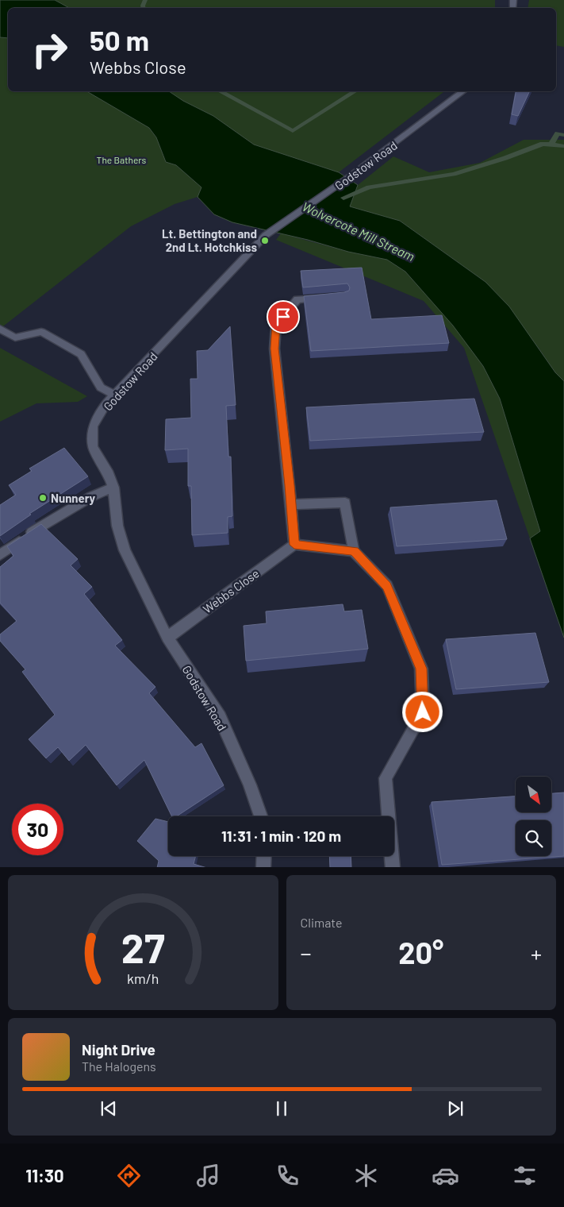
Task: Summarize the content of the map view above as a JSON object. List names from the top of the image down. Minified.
{"streets":{"street":["Godstow Road","Webbs Close"]},"crossings":[["Godstow Road","Webbs Close"]],"water":["Wolvercote Mill Stream"],"parks":["The Bathers"],"places":["Lt. Bettington and 2nd Lt. Hotchkiss","Nunnery"],"north":"bottom right","page":{"turn":["50 m","Webbs Close"],"limit":"30","trip":"11:31 · 1 min · 120 m","tile":"Climate","heat":["−","20°","+"],"song":["Night Drive","The Halogens"],"tabs":"11:30","gauge":["27","km/h"]}}
